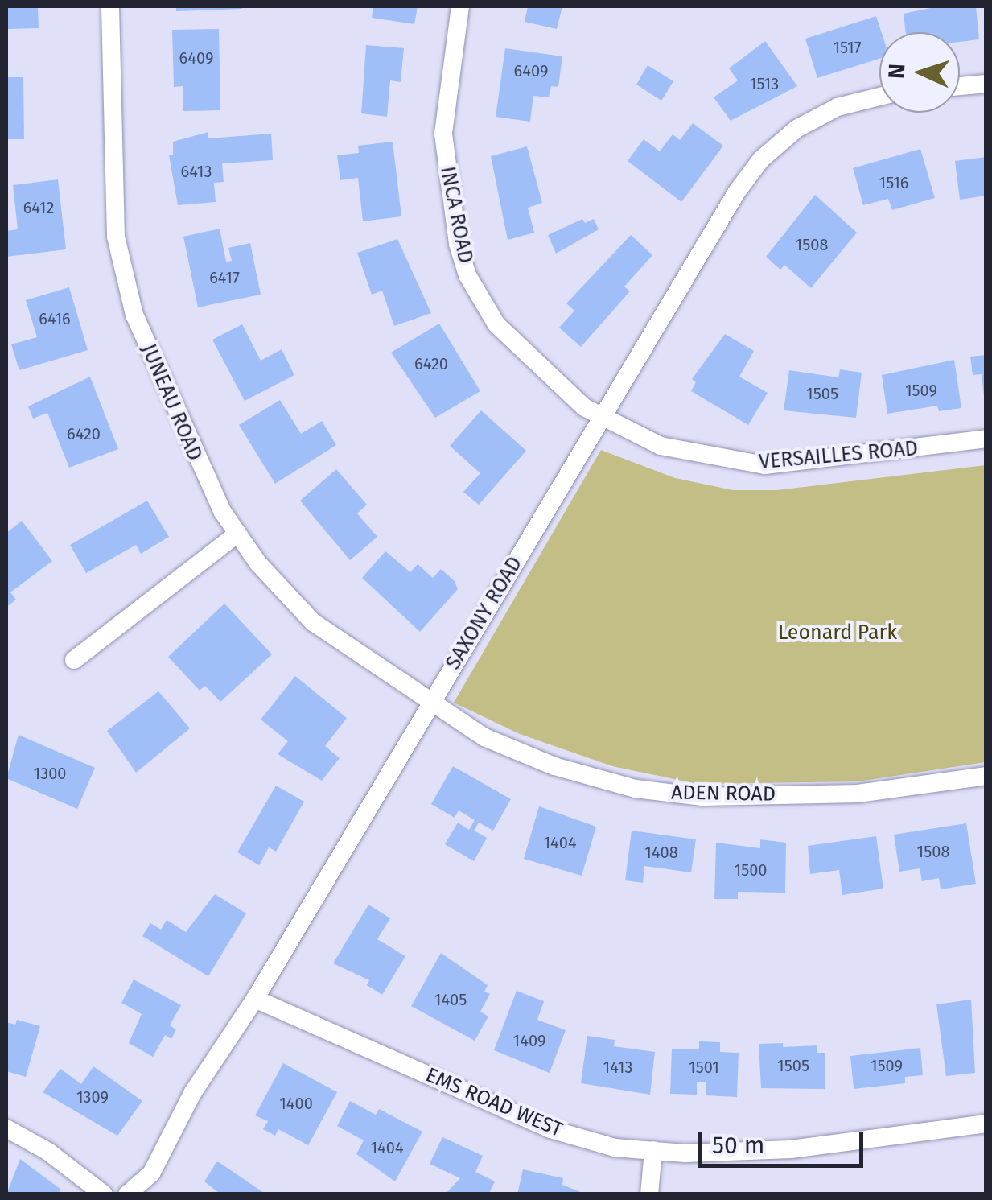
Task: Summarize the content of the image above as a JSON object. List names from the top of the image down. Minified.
{"streets":{"street":["INCA ROAD","JUNEAU ROAD","VERSAILLES ROAD","SAXONY ROAD","ADEN ROAD","EMS ROAD WEST"]},"crossings":[["INCA ROAD","VERSAILLES ROAD"],["INCA ROAD","SAXONY ROAD"],["JUNEAU ROAD","SAXONY ROAD"],["JUNEAU ROAD","ADEN ROAD"],["VERSAILLES ROAD","SAXONY ROAD"],["SAXONY ROAD","ADEN ROAD"],["SAXONY ROAD","EMS ROAD WEST"]],"parks":["Leonard Park"],"house_numbers":["1517","6409","6409","1513","6413","1516","6412","1508","6417","6416","6420","1509","1505","6420","1300","1404","1508","1408","1500","1405","1409","1505","1509","1413","1501","1309","1400","1404"],"scale_bar":"50 m","north":"left"}
